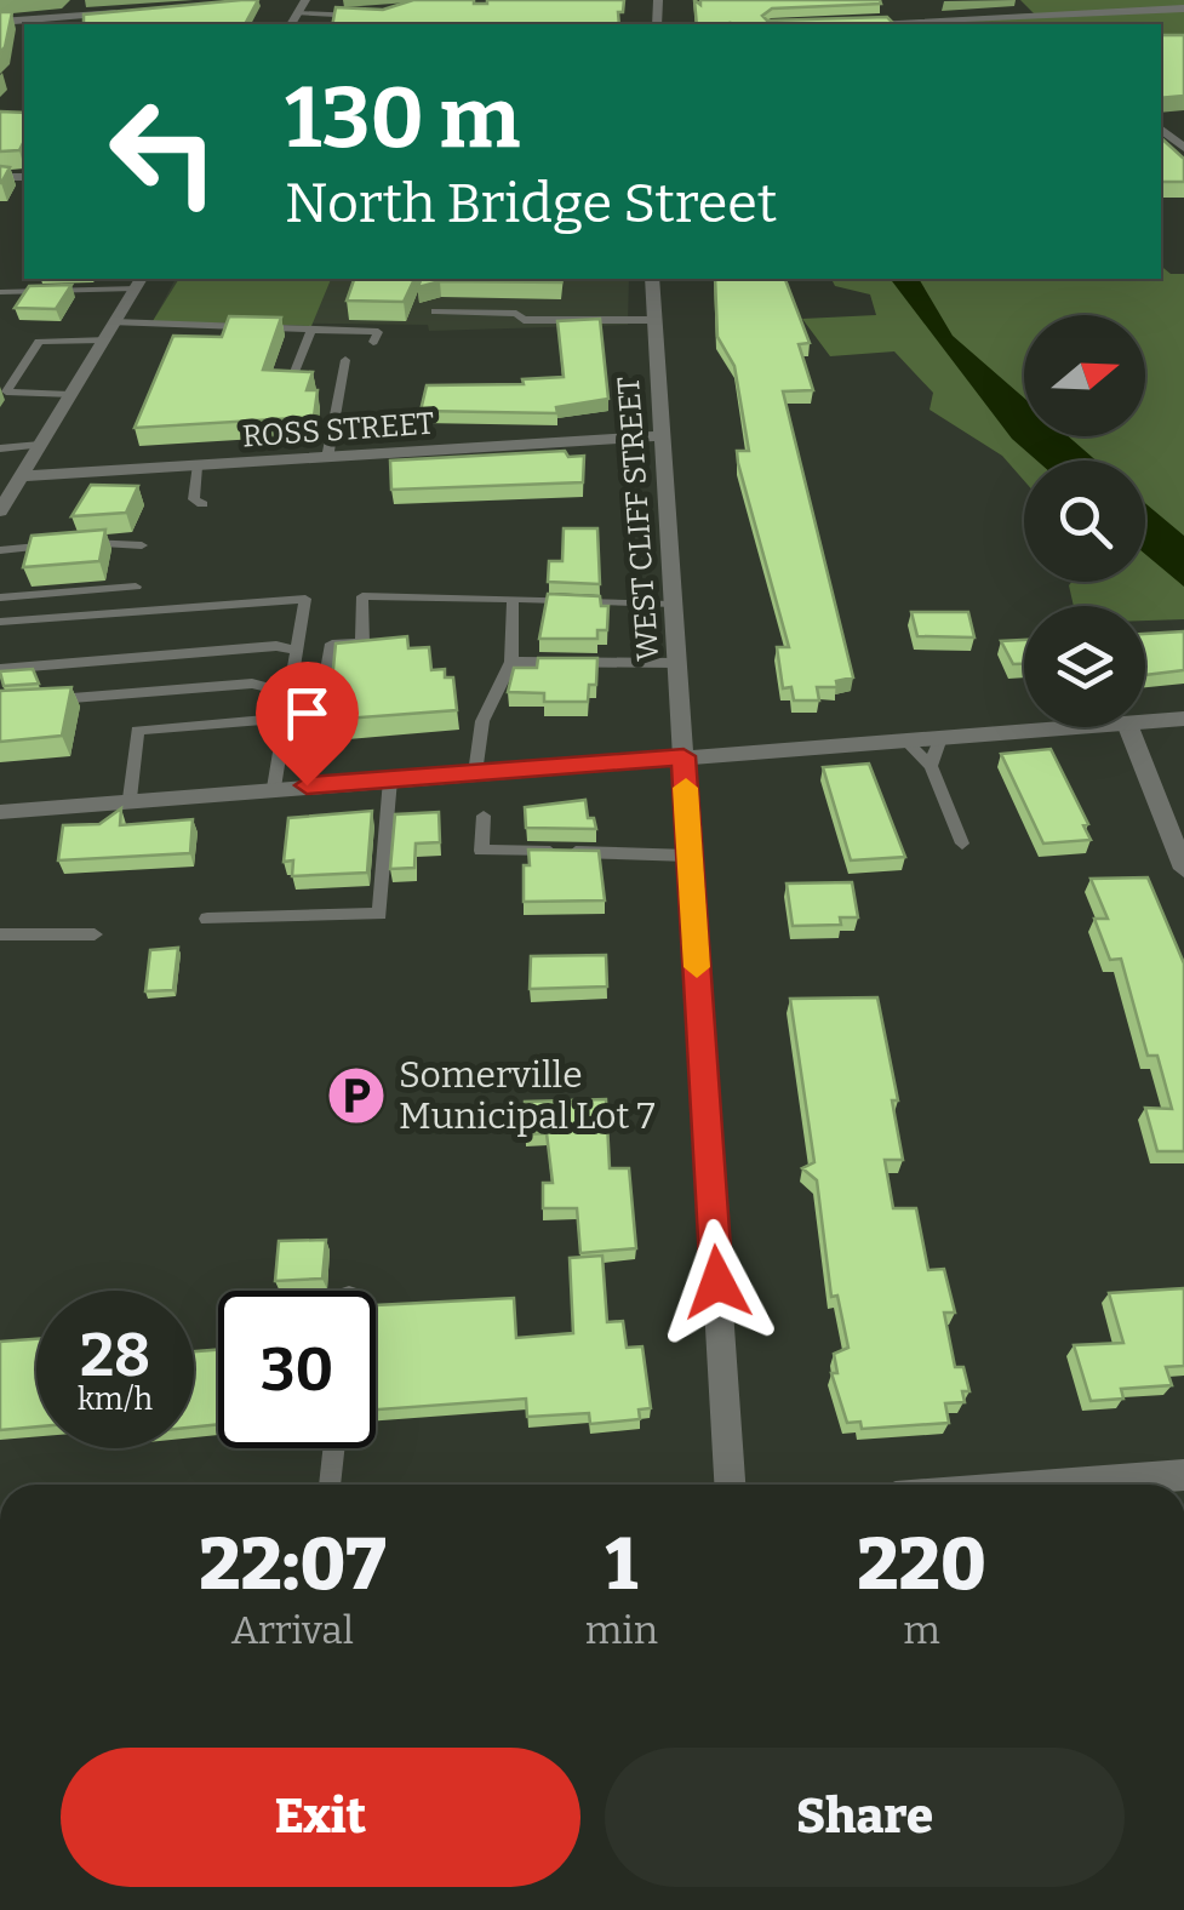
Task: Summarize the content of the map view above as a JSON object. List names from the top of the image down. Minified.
{"streets":{"street":["ROSS STREET","WEST CLIFF STREET"]},"crossings":[["ROSS STREET","WEST CLIFF STREET"]],"places":{"parking":["Somerville Municipal Lot 7"]},"north":"right","page":{"turn":["130 m","North Bridge Street"],"speed":"28 km/h","limit":"30","eta":["22:07","Arrival","1","min","220","m"],"buttons":["Exit","Share"]}}
